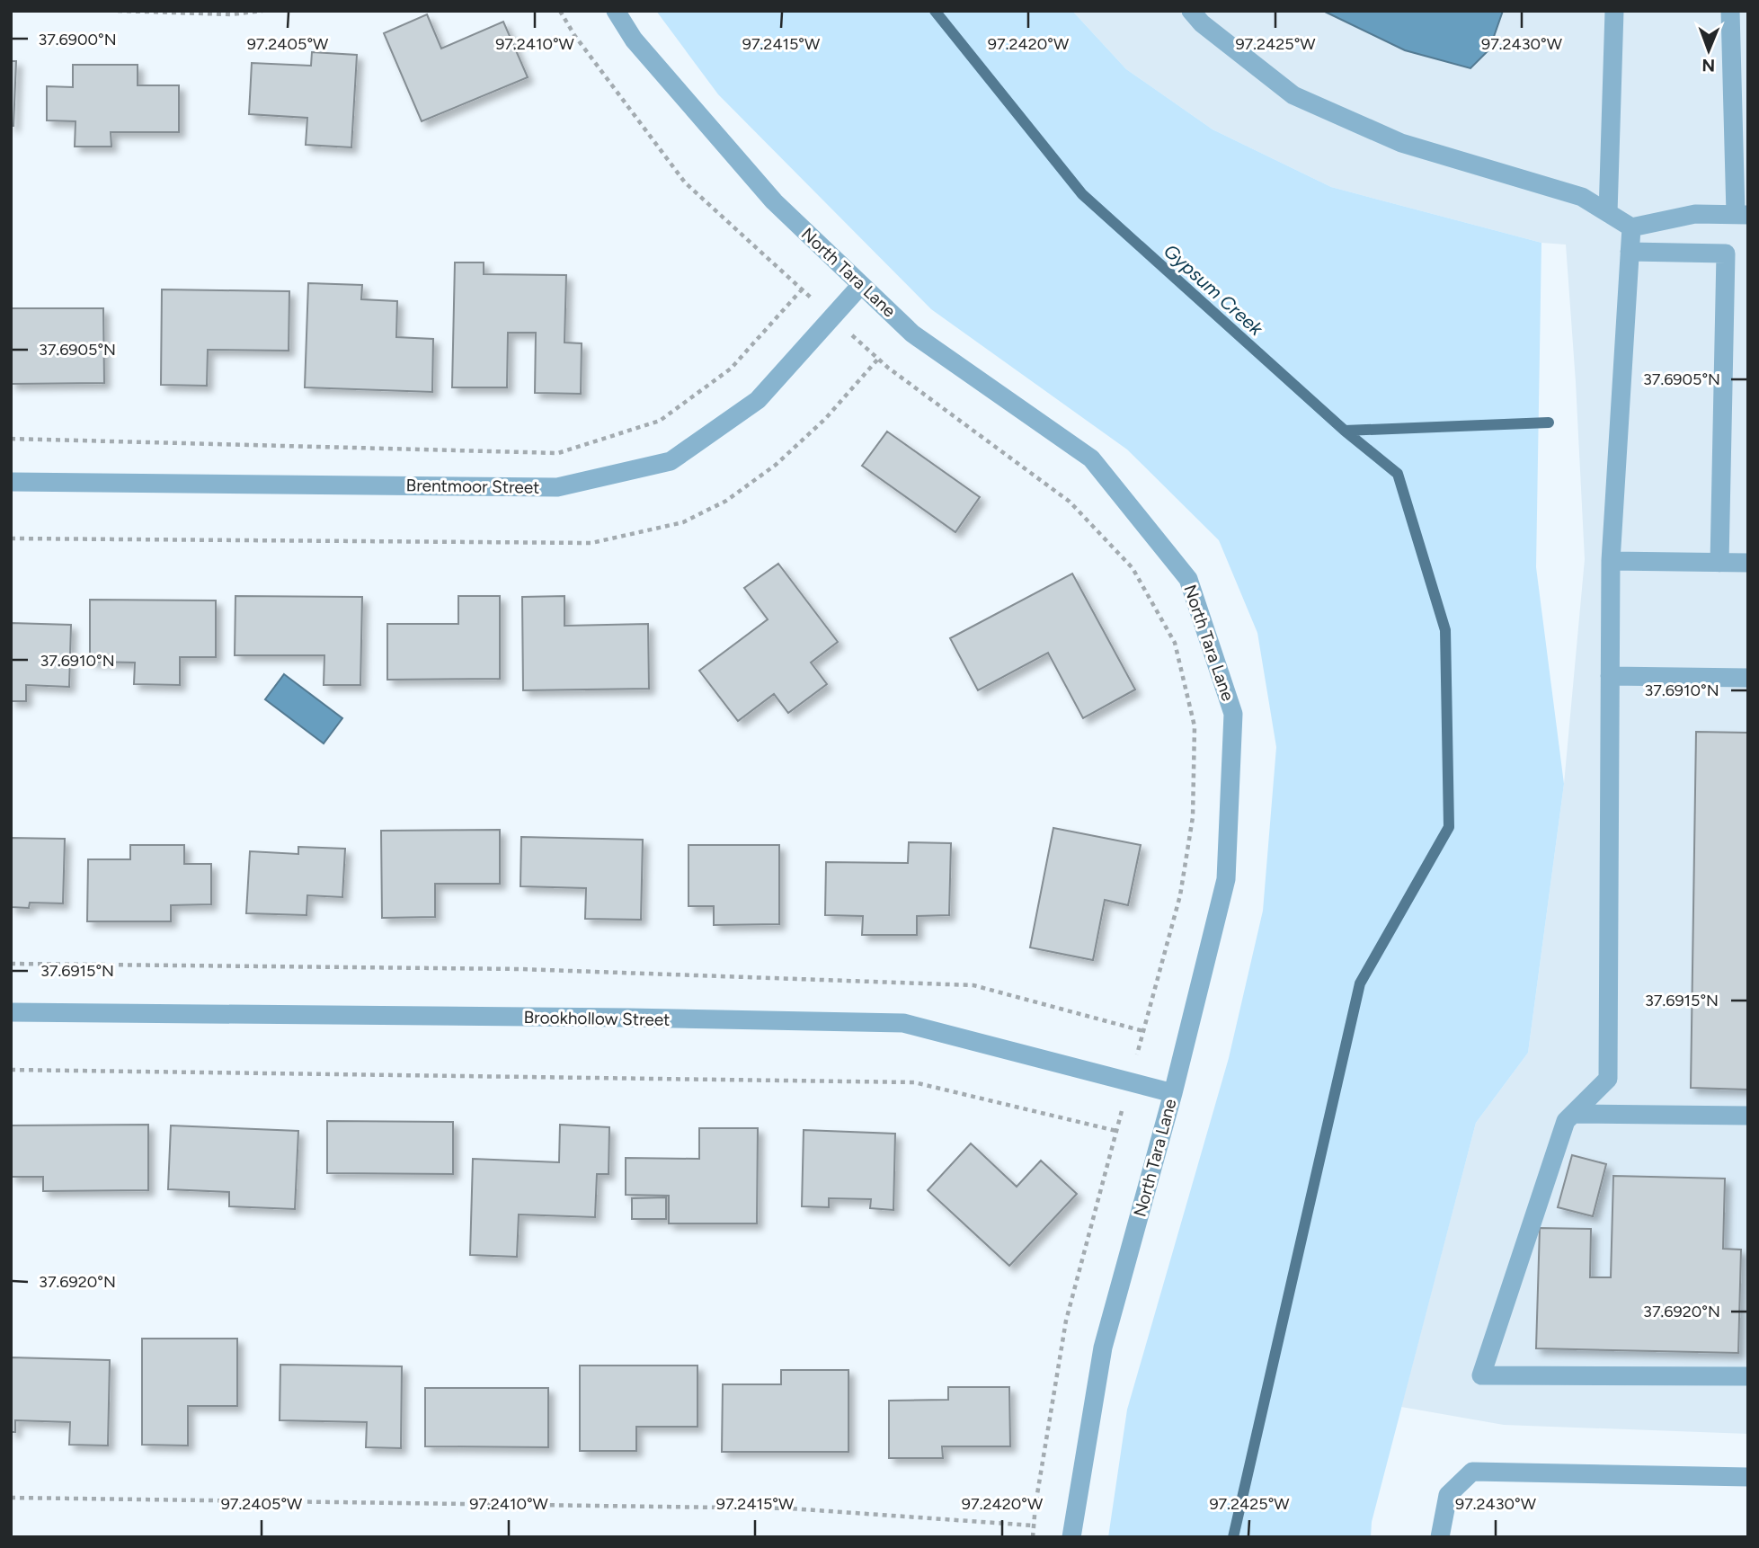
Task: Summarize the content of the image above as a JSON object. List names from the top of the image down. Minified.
{"streets":{"street":["North Tara Lane","Brentmoor Street","Brookhollow Street"]},"crossings":[["North Tara Lane","Brentmoor Street"],["North Tara Lane","Brookhollow Street"]],"water":["Gypsum Creek"],"north":"bottom","coordinates":["37.6900°N","97.2405°W","97.2410°W","97.2415°W","97.2420°W","97.2425°W","97.2430°W","37.6905°N","37.6910°N","37.6915°N","37.6920°N"]}
